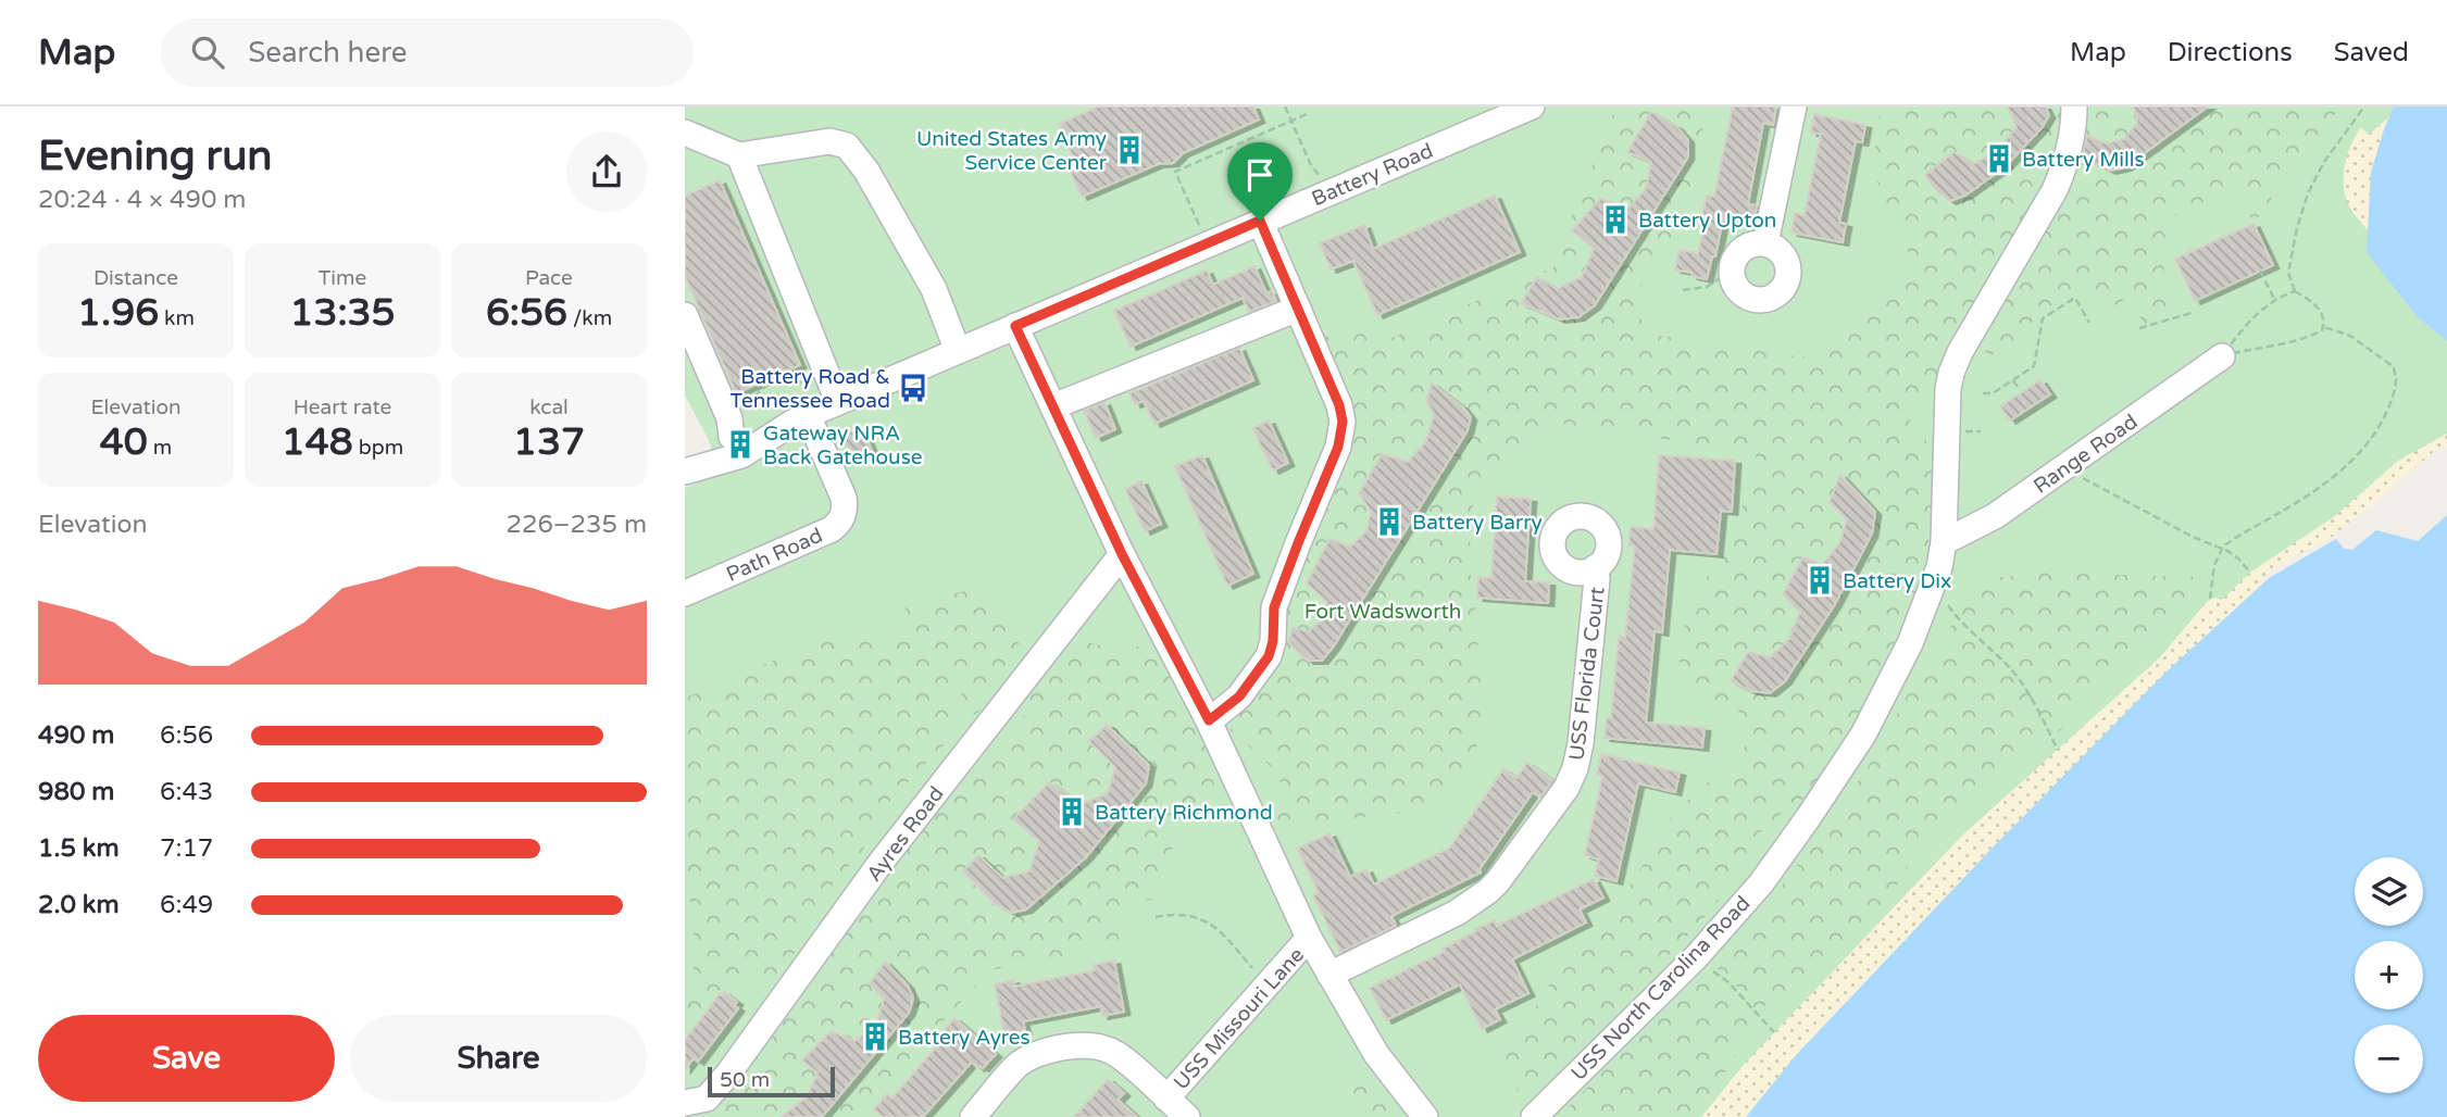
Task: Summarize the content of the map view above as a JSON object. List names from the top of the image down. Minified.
{"streets":{"street":["Battery Road","Range Road","Path Road","USS Florida Court","Ayres Road","USS North Carolina Road","USS Missouri Lane"]},"crossings":[["Battery Road","Path Road"],["Range Road","USS North Carolina Road"]],"parks":["Fort Wadsworth"],"places":{"building":["United States Army Service Center","Battery Mills","Battery Upton","Gateway NRA Back Gatehouse","Battery Barry","Battery Dix","Battery Richmond","Battery Ayres"],"bus stop":["Battery Road & Tennessee Road"]},"scale_bar":"50 m","page":{"header":"Map","search":"Search here","nav":["Map","Directions","Saved"],"heading":["Evening run","20:24 · 4 × 490 m"],"stats":[["Distance","1.96 km"],["Time","13:35"],["Pace","6:56 /km"],["Elevation","40 m"],["Heart rate","148 bpm"],["kcal","137"]],"chart":["Elevation","226–235 m"],"list":[{"name":"490 m","note":"6:56"},{"name":"980 m","note":"6:43"},{"name":"1.5 km","note":"7:17"},{"name":"2.0 km","note":"6:49"}],"map_buttons":["+","−"],"buttons":["Save","Share"],"scale":"50 m"}}
